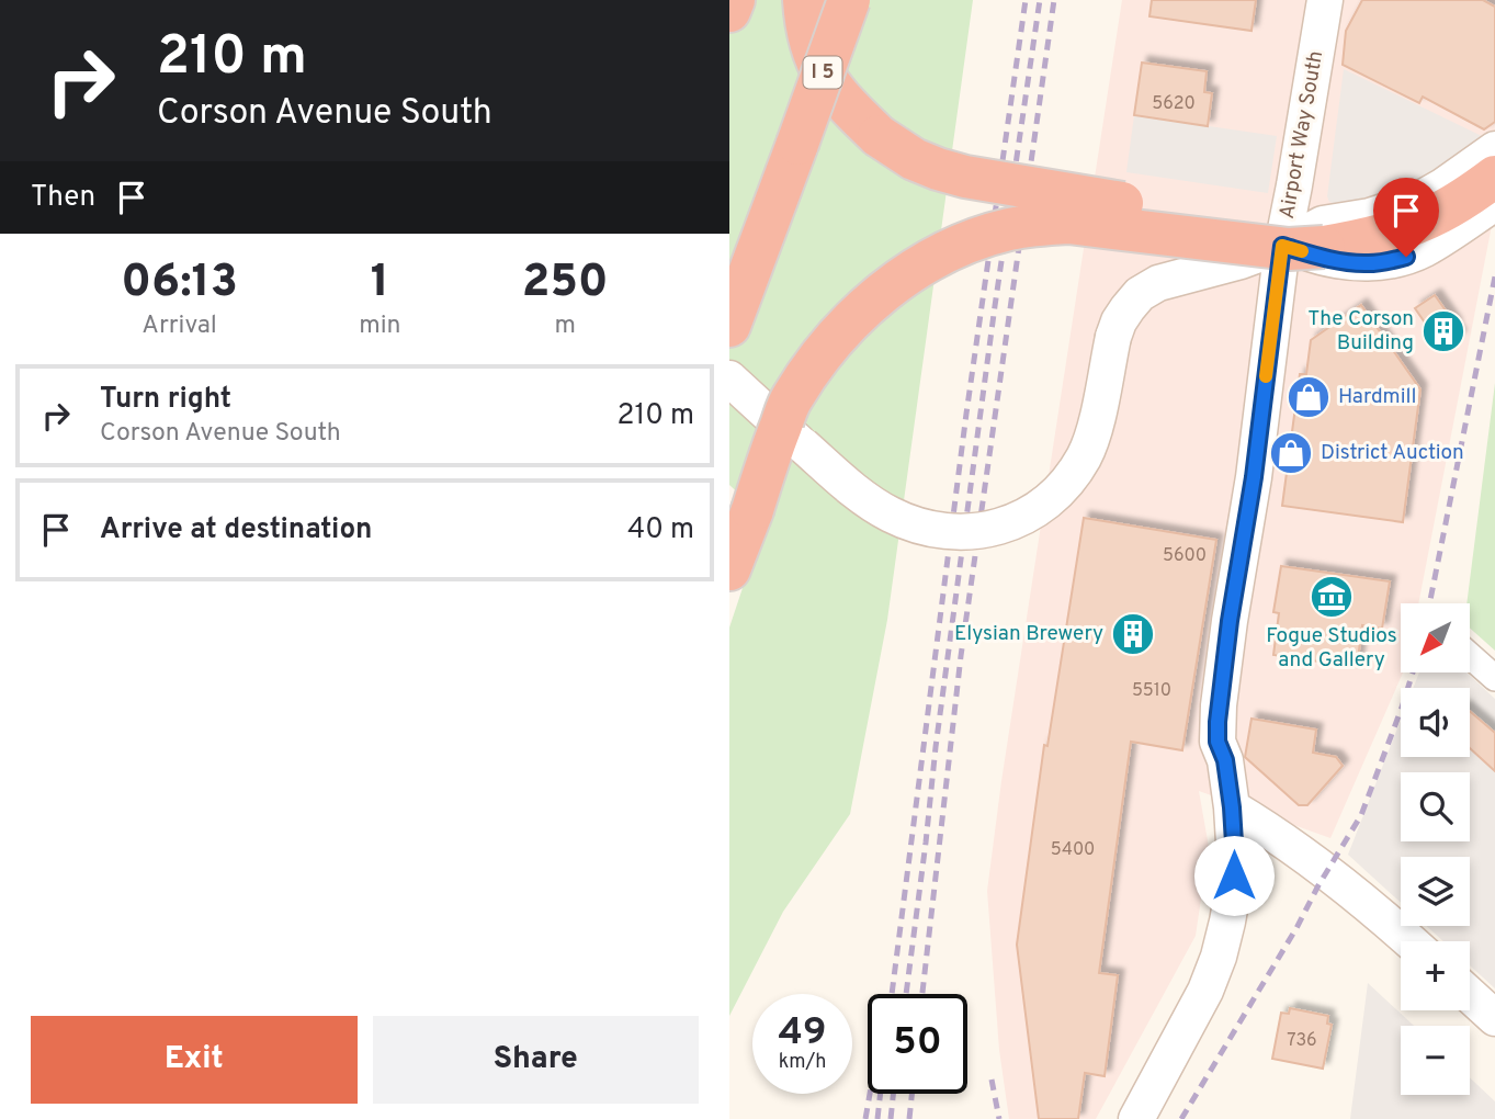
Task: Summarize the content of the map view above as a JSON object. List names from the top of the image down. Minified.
{"streets":{"highway":["I 5"],"main road":["Airport Way South"]},"places":{"building":["The Corson Building","Elysian Brewery"],"shop":["Hardmill","District Auction"],"museum":["Fogue Studios and Gallery"]},"house_numbers":["5620","5600","5510","5400","736"],"north":"bottom left","page":{"turn":["210 m","Corson Avenue South"],"then":"Then","eta":["06:13","Arrival","1","min","250","m"],"list":[{"name":"Turn right","note":"Corson Avenue South","value":"210 m"},{"name":"Arrive at destination","value":"40 m"}],"map_buttons":["+","−"],"speed":"49 km/h","limit":"50","buttons":["Exit","Share"]}}
